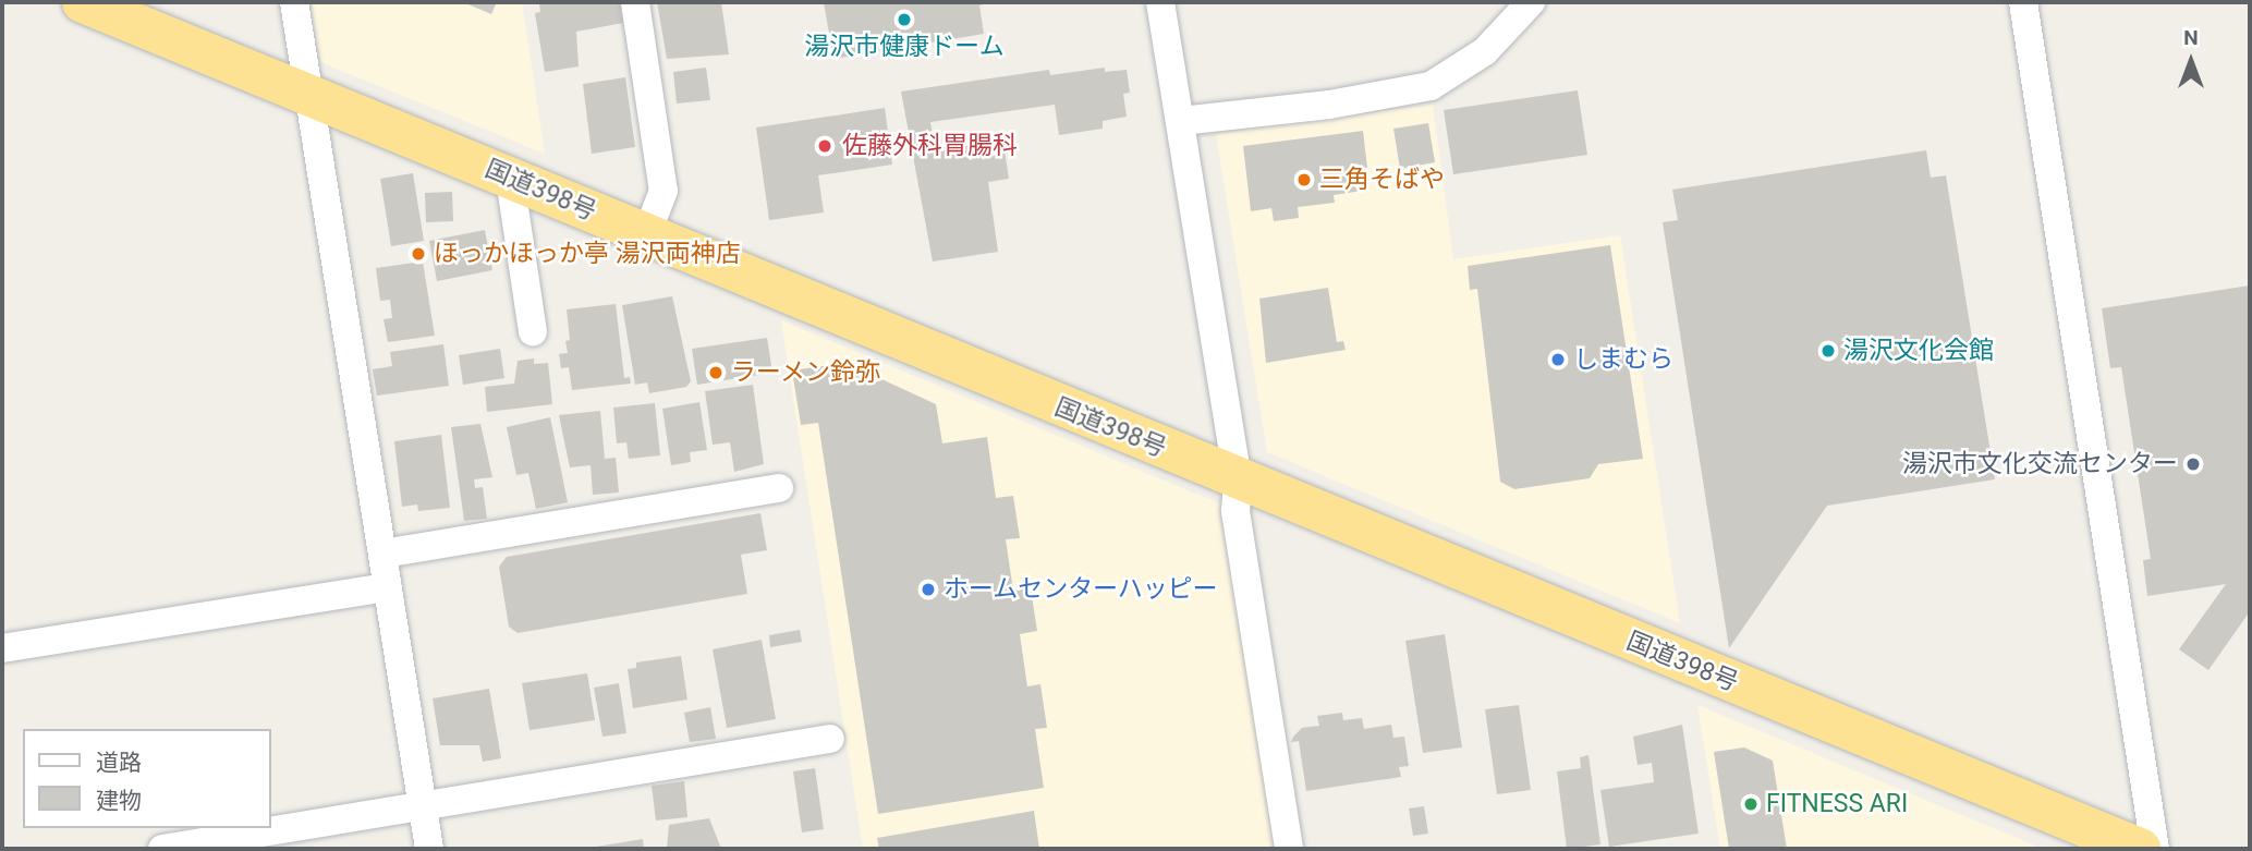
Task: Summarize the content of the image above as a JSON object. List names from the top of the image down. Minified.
{"streets":{"highway":["国道398号"]},"places":["湯沢市健康ドーム","佐藤外科胃腸科","三角そばや","ほっかほっか亭 湯沢両神店","湯沢文化会館","しまむら","ラーメン鈴弥","湯沢市文化交流センター","ホームセンターハッピー","FITNESS ARI"],"legend":["道路","建物"],"north":"top"}
